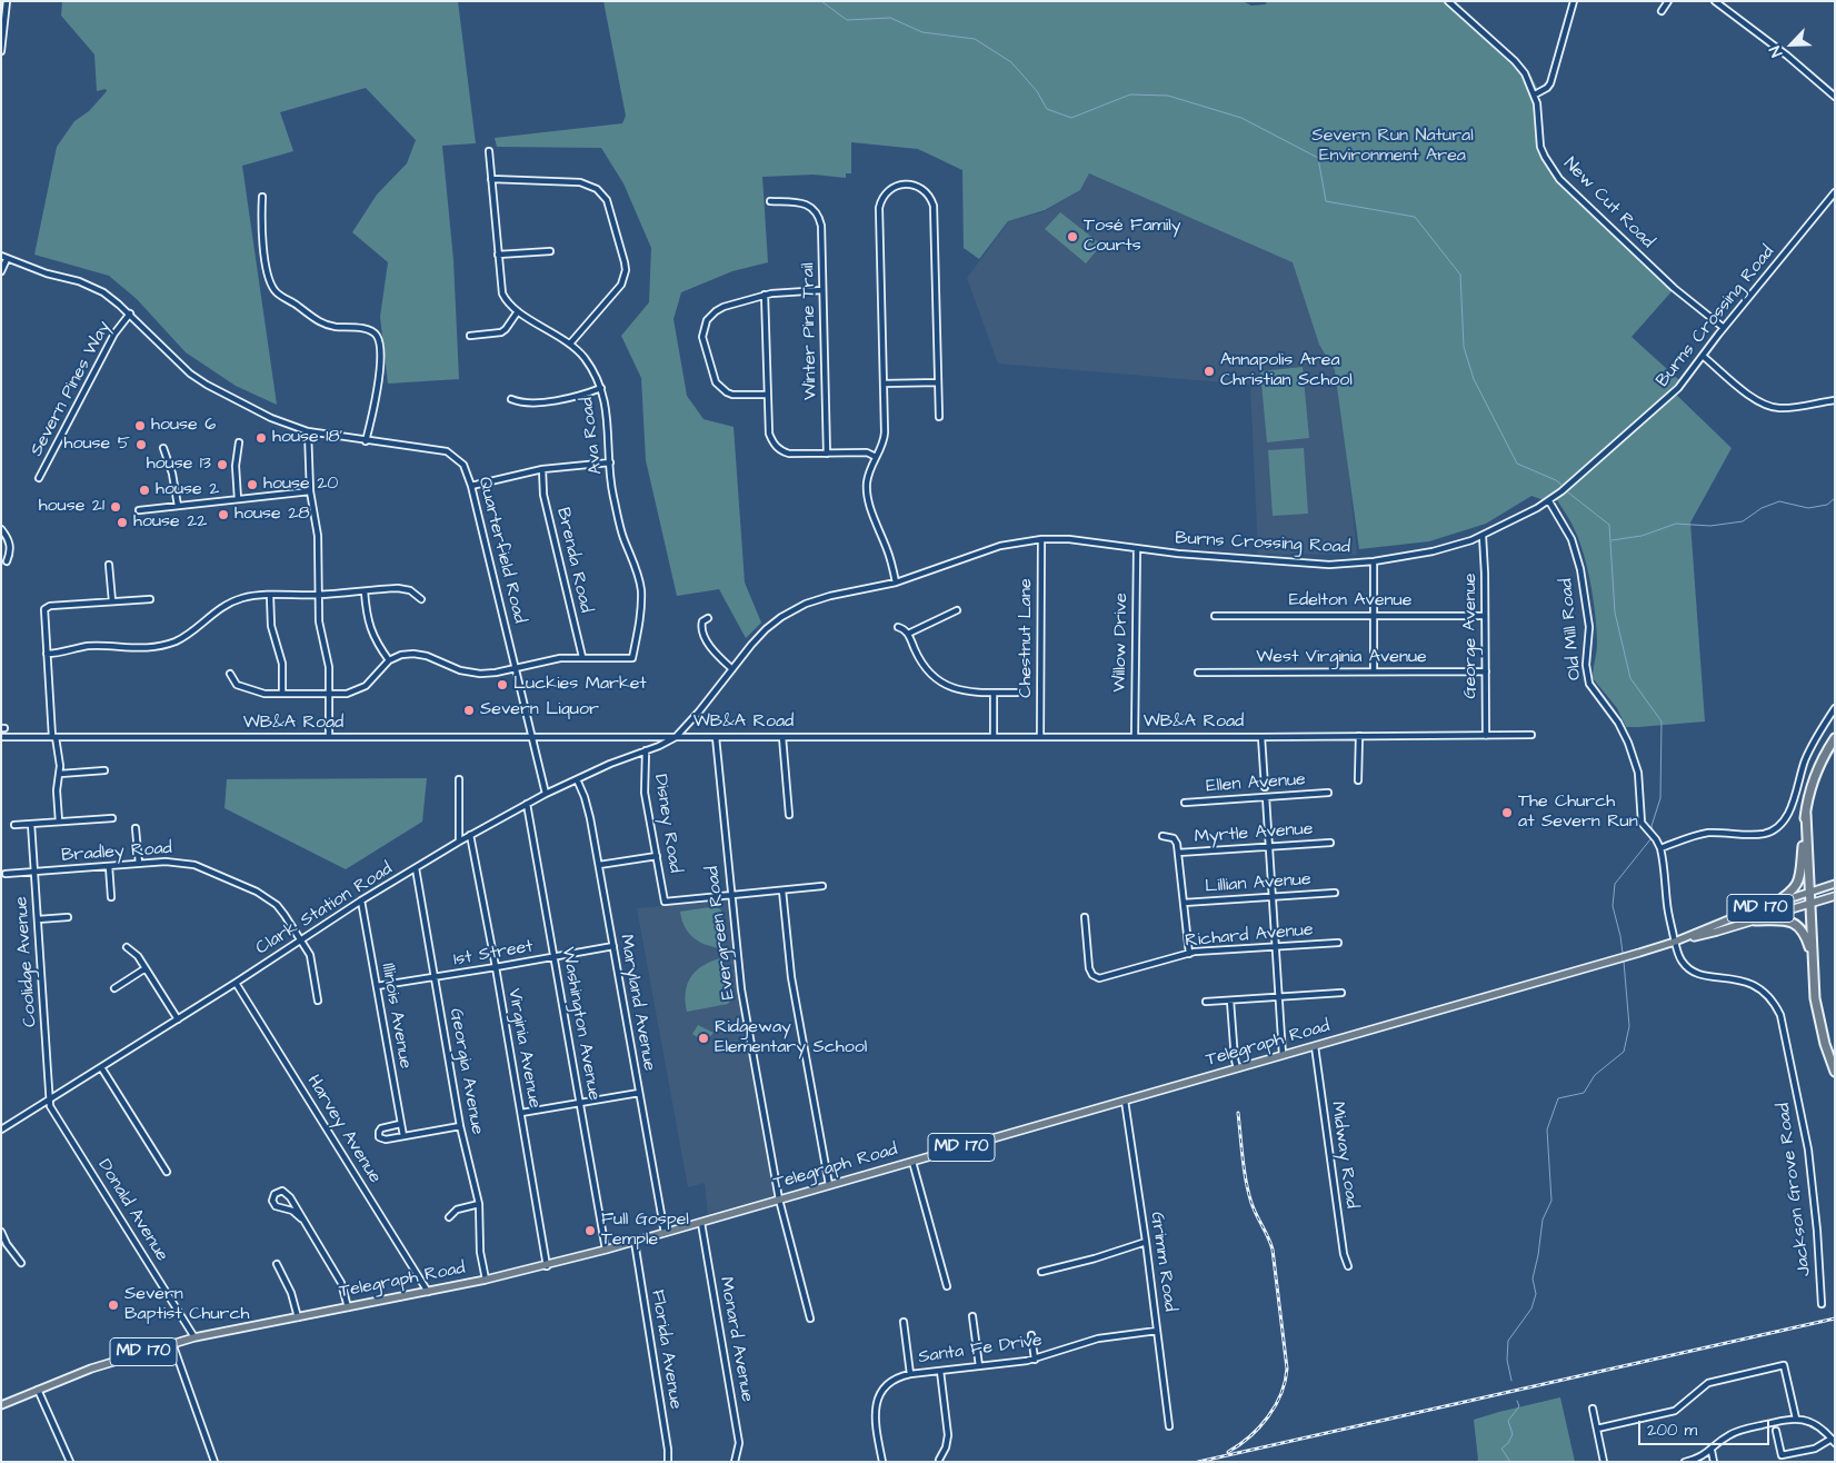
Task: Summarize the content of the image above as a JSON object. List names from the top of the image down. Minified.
{"streets":{"main road":["MD 170","Telegraph Road"],"street":["New Cut Road","Burns Crossing Road","Winter Pine Trail","Severn Pines Way","Ava Road","Quarterfield Road","Brenda Road","Edelton Avenue","Old Mill Road","George Avenue","Chestnut Lane","Willow Drive","West Virginia Avenue","WB&A Road","Ellen Avenue","Disney Road","Myrtle Avenue","Bradley Road","Lillian Avenue","Clark Station Road","Evergreen Road","Richard Avenue","1st Street","Coolidge Avenue","Maryland Avenue","Illinois Avenue","Washington Avenue","Virginia Avenue","Georgia Avenue","Harvey Avenue","Midway Road","Jackson Grove Road","Donald Avenue","Grimm Road","Monard Avenue","Florida Avenue","Santa Fe Drive"]},"crossings":[["New Cut Road","Burns Crossing Road"],["Burns Crossing Road","Old Mill Road"],["Burns Crossing Road","George Avenue"],["Burns Crossing Road","Chestnut Lane"],["Burns Crossing Road","Willow Drive"],["Burns Crossing Road","WB&A Road"],["Burns Crossing Road","Clark Station Road"],["Severn Pines Way","Quarterfield Road"],["Ava Road","Brenda Road"],["Quarterfield Road","WB&A Road"],["Quarterfield Road","Clark Station Road"],["Edelton Avenue","George Avenue"],["Old Mill Road","Telegraph Road"],["Old Mill Road","Jackson Grove Road"],["George Avenue","West Virginia Avenue"],["George Avenue","WB&A Road"],["Chestnut Lane","WB&A Road"],["Willow Drive","WB&A Road"],["WB&A Road","Clark Station Road"],["WB&A Road","Evergreen Road"],["Disney Road","Clark Station Road"],["Disney Road","Evergreen Road"],["Bradley Road","Clark Station Road"],["Bradley Road","Coolidge Avenue"],["Clark Station Road","Coolidge Avenue"],["Clark Station Road","Maryland Avenue"],["Clark Station Road","Illinois Avenue"],["Clark Station Road","Washington Avenue"],["Clark Station Road","Virginia Avenue"],["Clark Station Road","Georgia Avenue"],["Clark Station Road","Harvey Avenue"],["Clark Station Road","Donald Avenue"],["Evergreen Road","Telegraph Road"],["1st Street","Maryland Avenue"],["1st Street","Illinois Avenue"],["1st Street","Washington Avenue"],["1st Street","Virginia Avenue"],["1st Street","Georgia Avenue"],["Coolidge Avenue","Donald Avenue"],["Maryland Avenue","Telegraph Road"],["Washington Avenue","Telegraph Road"],["Telegraph Road","Virginia Avenue"],["Telegraph Road","Georgia Avenue"],["Telegraph Road","Harvey Avenue"],["Telegraph Road","Midway Road"],["Telegraph Road","Jackson Grove Road"],["Telegraph Road","Donald Avenue"],["Telegraph Road","Grimm Road"],["Telegraph Road","Monard Avenue"],["Telegraph Road","Florida Avenue"],["Grimm Road","Santa Fe Drive"]],"parks":["Severn Run Natural Environment Area"],"places":["Tosé Family Courts","Annapolis Area Christian School","house 6","house 18'","house 5","house 13","house 20","house 2","house 21","house 28","house 22","Luckies Market","Severn Liquor","The Church at Severn Run","Ridgeway Elementary School","Full Gospel Temple","Severn Baptist Church"],"scale_bar":"200 m","north":"bottom left"}
